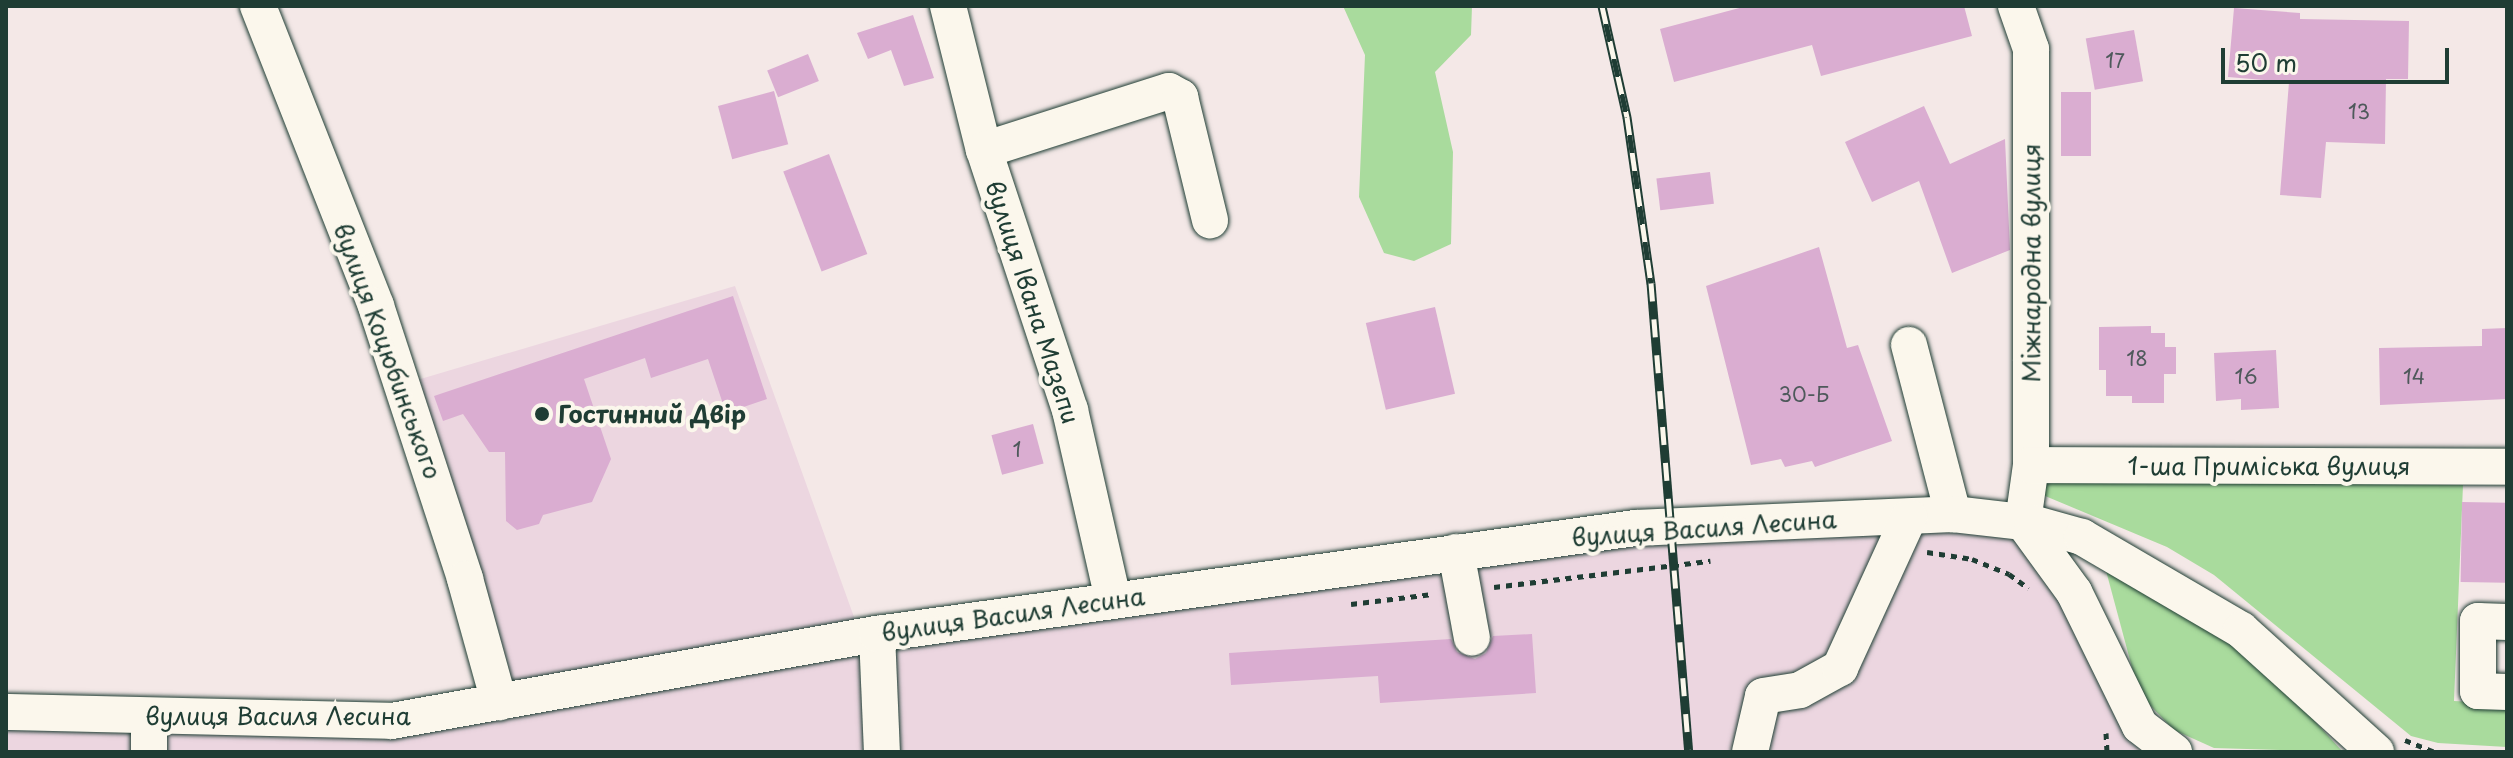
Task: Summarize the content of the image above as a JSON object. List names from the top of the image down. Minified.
{"streets":{"street":["Міжнародна вулиця","вулиця Івана Мазепи","вулиця Коцюбинського","1-ша Приміська вулиця","вулиця Василя Лесина"]},"crossings":[["Міжнародна вулиця","1-ша Приміська вулиця"],["Міжнародна вулиця","вулиця Василя Лесина"],["вулиця Івана Мазепи","вулиця Василя Лесина"],["вулиця Коцюбинського","вулиця Василя Лесина"]],"places":["Гостинний Двір"],"house_numbers":["17","13","18","16","14","30-Б","1"],"scale_bar":"50 m"}
